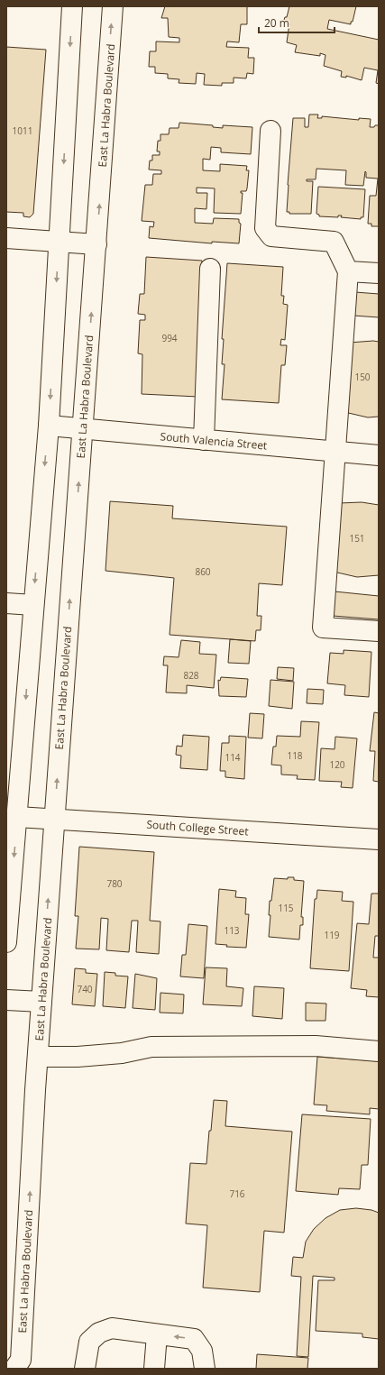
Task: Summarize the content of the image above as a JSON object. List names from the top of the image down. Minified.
{"streets":{"main road":["East La Habra Boulevard","South Valencia Street","South College Street"]},"crossings":[["East La Habra Boulevard","South Valencia Street"],["East La Habra Boulevard","South College Street"]],"house_numbers":["1011","994","150","151","860","828","118","114","120","780","115","113","119","740","716"],"scale_bar":"20 m"}
